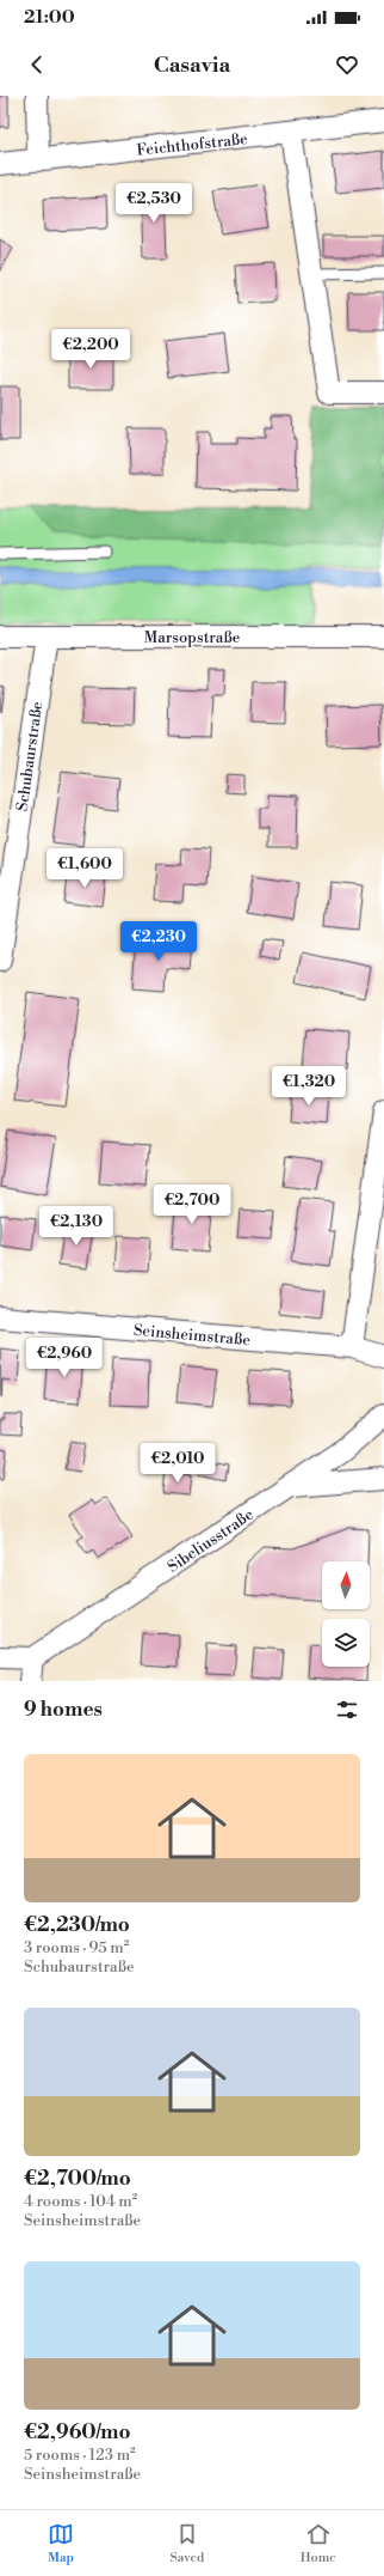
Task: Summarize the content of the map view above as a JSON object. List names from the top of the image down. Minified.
{"streets":{"street":["Feichthofstraße","Marsopstraße","Schubaurstraße","Seinsheimstraße","Sibeliusstraße"]},"crossings":[["Marsopstraße","Schubaurstraße"]],"north":"top","page":{"status":"21:00","header":"Casavia","price":["€2,530","€2,200","€1,600","€2,230","€1,320","€2,700","€2,130","€2,960","€2,010"],"heading":"9 homes","list":[{"name":"€2,230/mo","note":"3 rooms · 95 m² · Schubaurstraße"},{"name":"€2,700/mo","note":"4 rooms · 104 m² · Seinsheimstraße"},{"name":"€2,960/mo","note":"5 rooms · 123 m² · Seinsheimstraße"}],"tabs":["Map","Saved","Home"]}}
